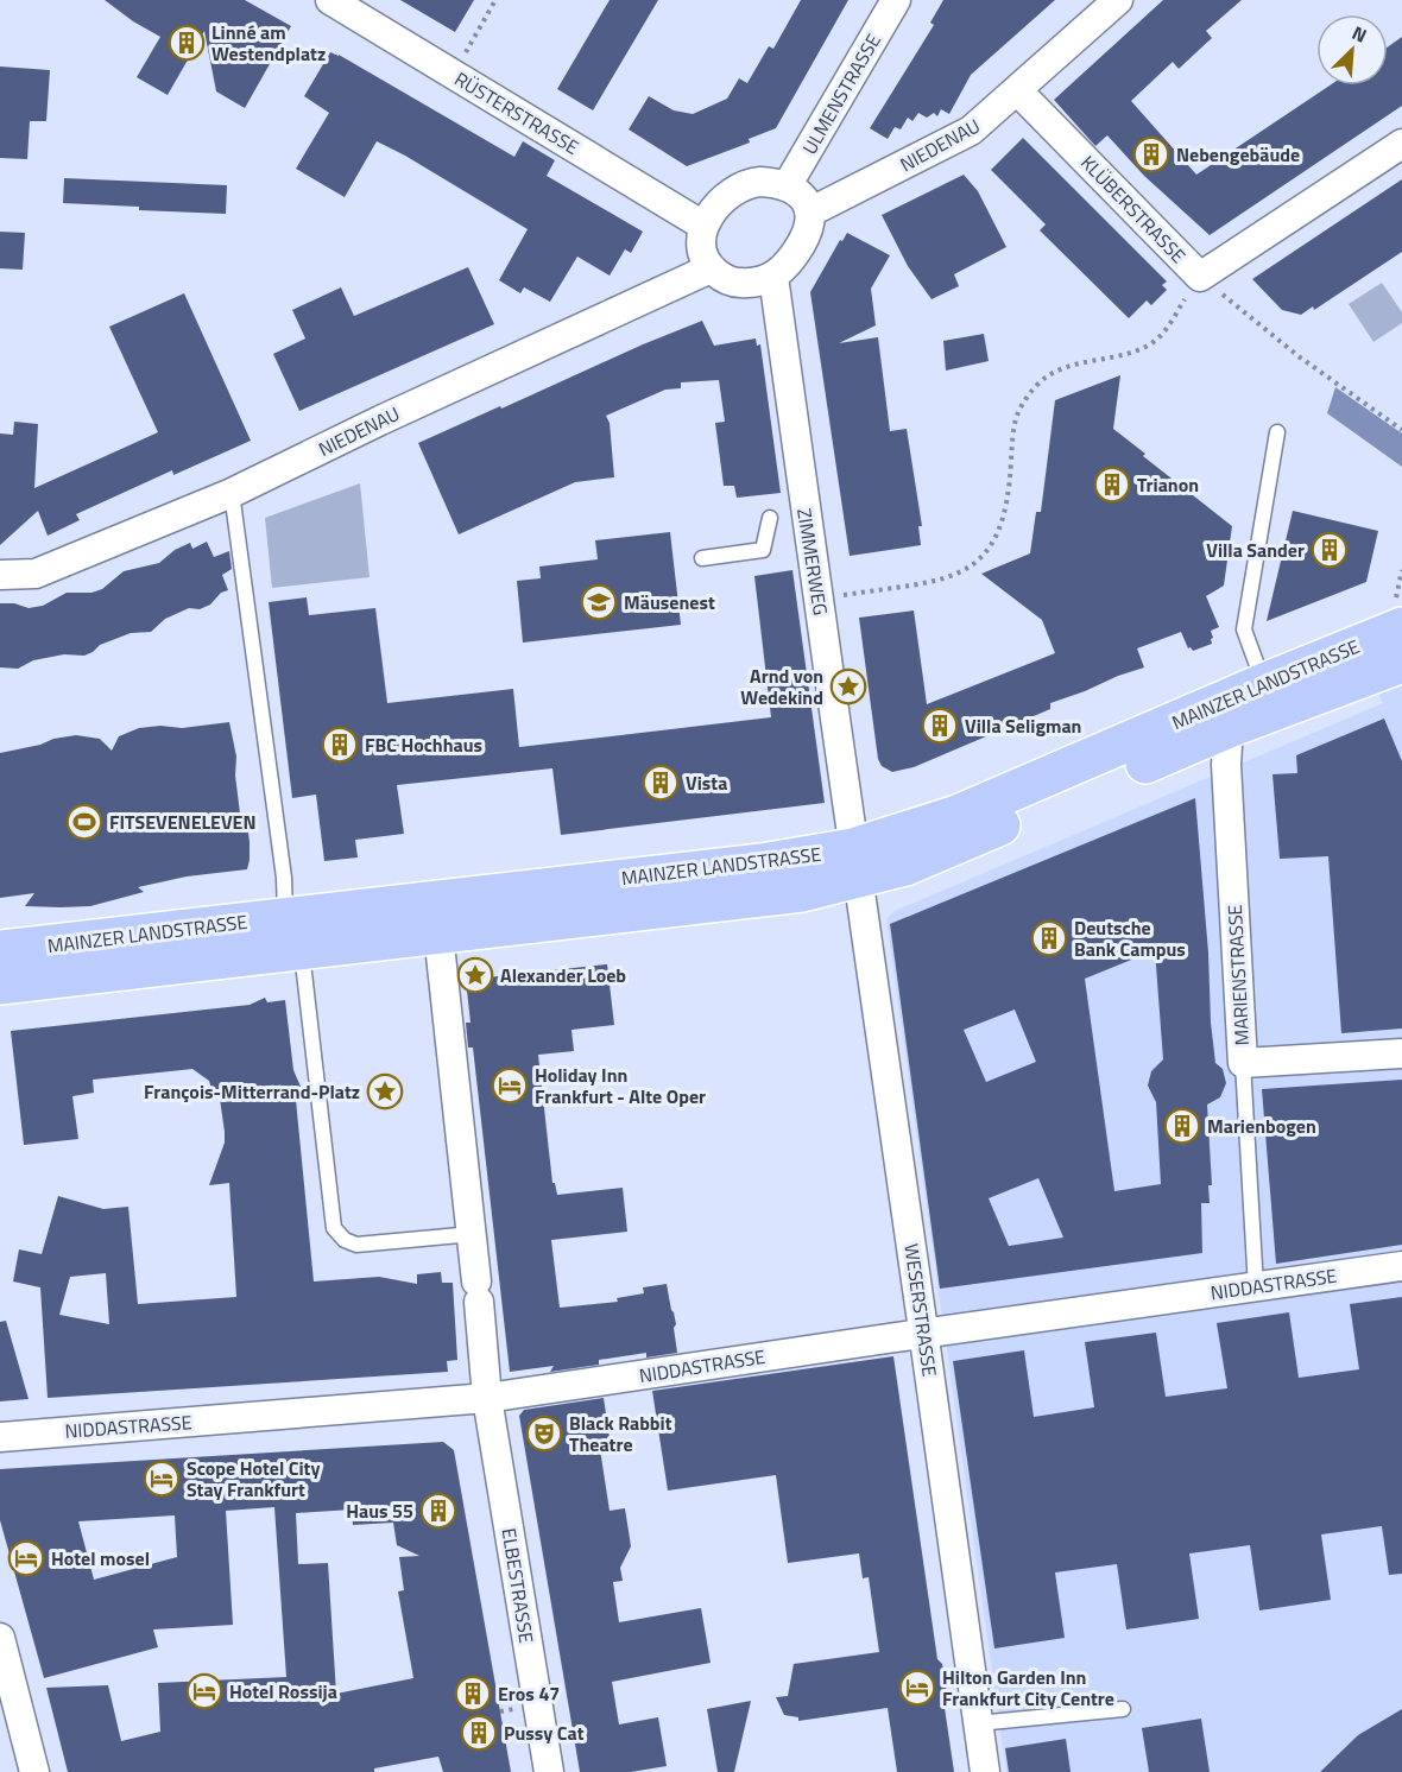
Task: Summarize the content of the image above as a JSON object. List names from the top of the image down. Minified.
{"streets":{"main road":["MAINZER LANDSTRASSE"],"street":["ULMENSTRASSE","RÜSTERSTRASSE","NIEDENAU","KLÜBERSTRASSE","ZIMMERWEG","MARIENSTRASSE","NIDDASTRASSE","WESERSTRASSE","ELBESTRASSE"]},"crossings":[["ULMENSTRASSE","RÜSTERSTRASSE"],["ULMENSTRASSE","NIEDENAU"],["ULMENSTRASSE","ZIMMERWEG"],["RÜSTERSTRASSE","NIEDENAU"],["RÜSTERSTRASSE","ZIMMERWEG"],["NIEDENAU","KLÜBERSTRASSE"],["NIEDENAU","ZIMMERWEG"],["ZIMMERWEG","MAINZER LANDSTRASSE"],["ZIMMERWEG","WESERSTRASSE"],["MAINZER LANDSTRASSE","MARIENSTRASSE"],["MAINZER LANDSTRASSE","WESERSTRASSE"],["NIDDASTRASSE","WESERSTRASSE"],["NIDDASTRASSE","ELBESTRASSE"]],"places":{"building":["Linné am Westendplatz","Nebengebäude","Trianon","Villa Sander","Villa Seligman","FBC Hochhaus","Vista","Deutsche Bank Campus","Marienbogen","Haus 55","Eros 47","Pussy Cat"],"school or university":["Mäusenest"],"place":["Arnd von Wedekind","Alexander Loeb","François-Mitterrand-Platz"],"sports":["FITSEVENELEVEN"],"hotel":["Holiday Inn Frankfurt - Alte Oper","Scope Hotel City Stay Frankfurt","Hotel mosel","Hilton Garden Inn Frankfurt City Centre","Hotel Rossija"],"theatre":["Black Rabbit Theatre"]},"north":"top right"}
